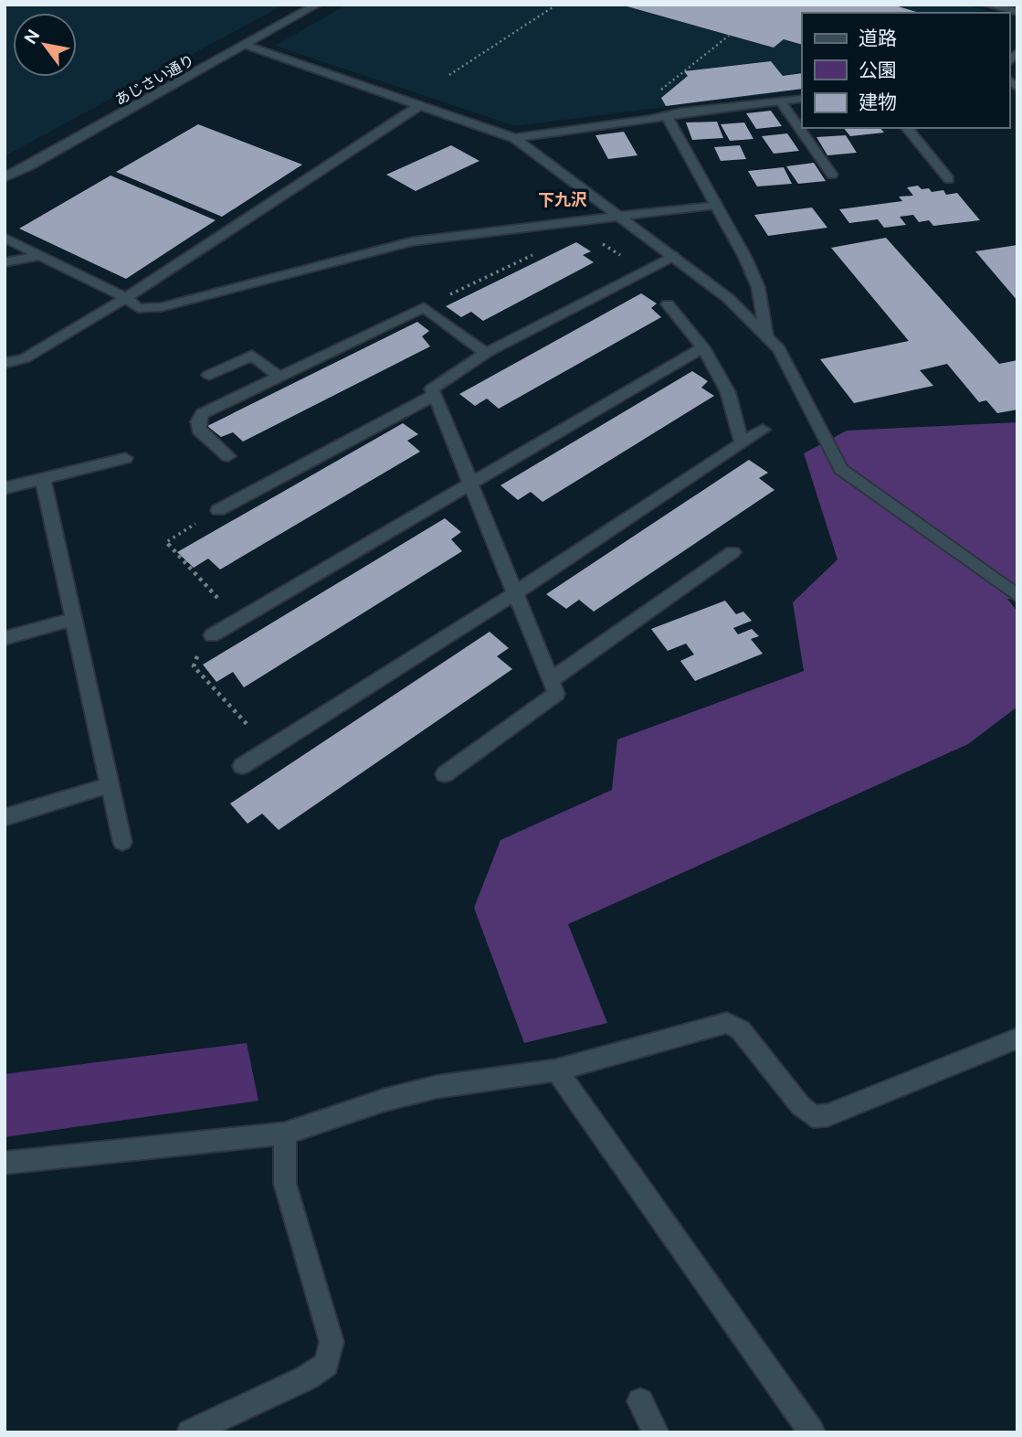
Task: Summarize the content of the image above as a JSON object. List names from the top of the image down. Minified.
{"streets":{"street":["あじさい通り"]},"districts":["下九沢"],"legend":["道路","公園","建物"],"north":"top left"}
